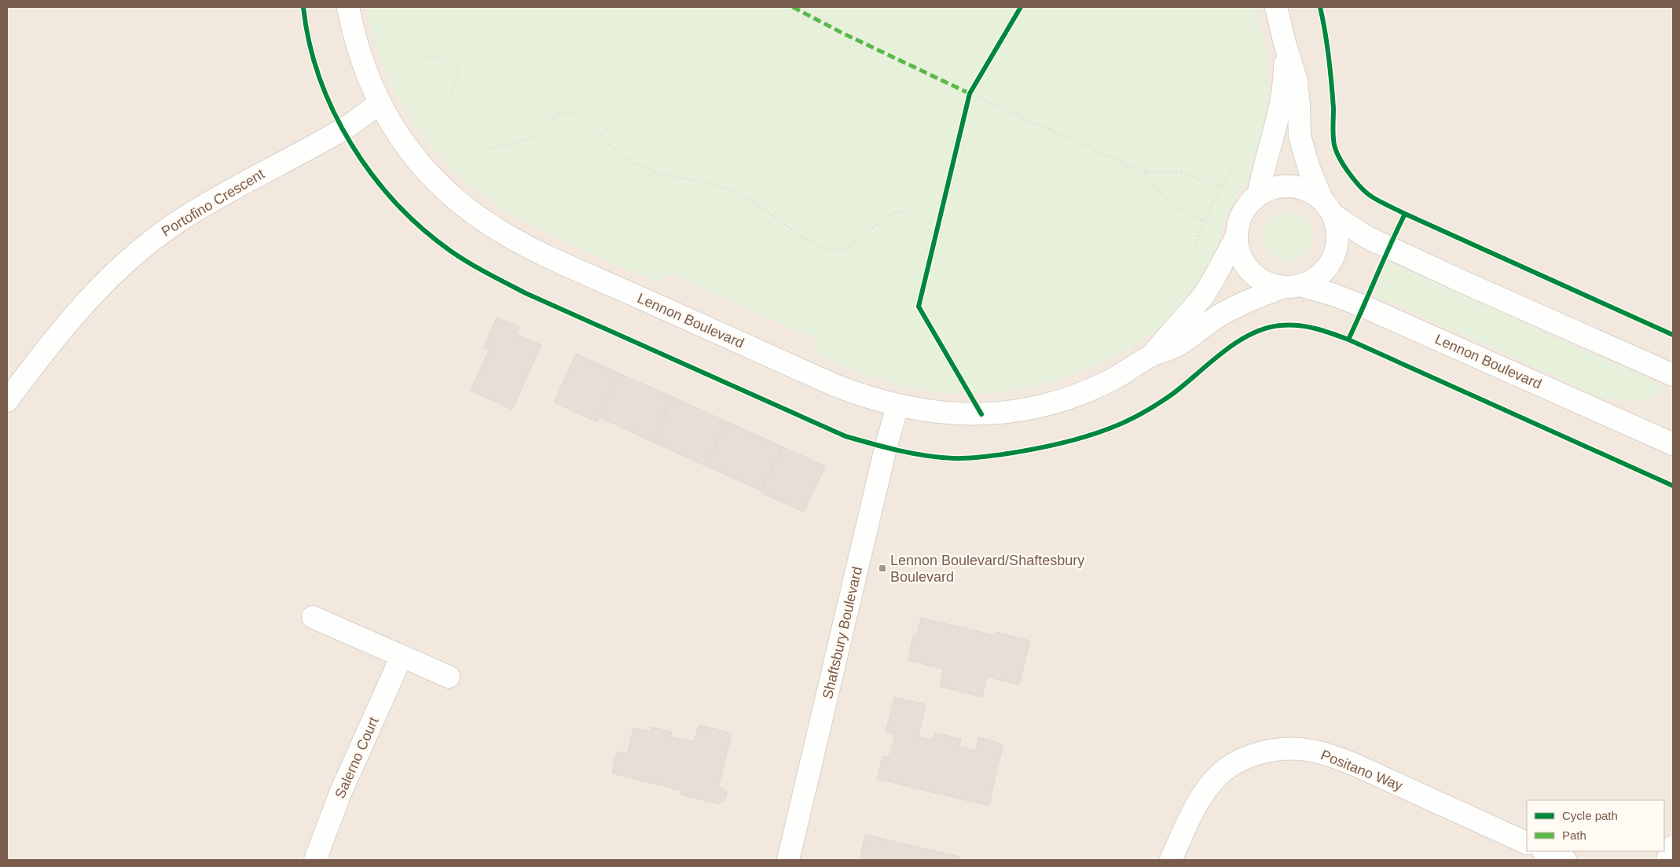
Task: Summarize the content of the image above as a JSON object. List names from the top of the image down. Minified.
{"streets":{"street":["Portofino Crescent","Lennon Boulevard","Shaftsbury Boulevard","Salerno Court","Positano Way"]},"crossings":[["Portofino Crescent","Lennon Boulevard"],["Lennon Boulevard","Shaftsbury Boulevard"]],"places":{"transit":["Lennon Boulevard/Shaftesbury Boulevard"]},"legend":["Cycle path","Path"]}
